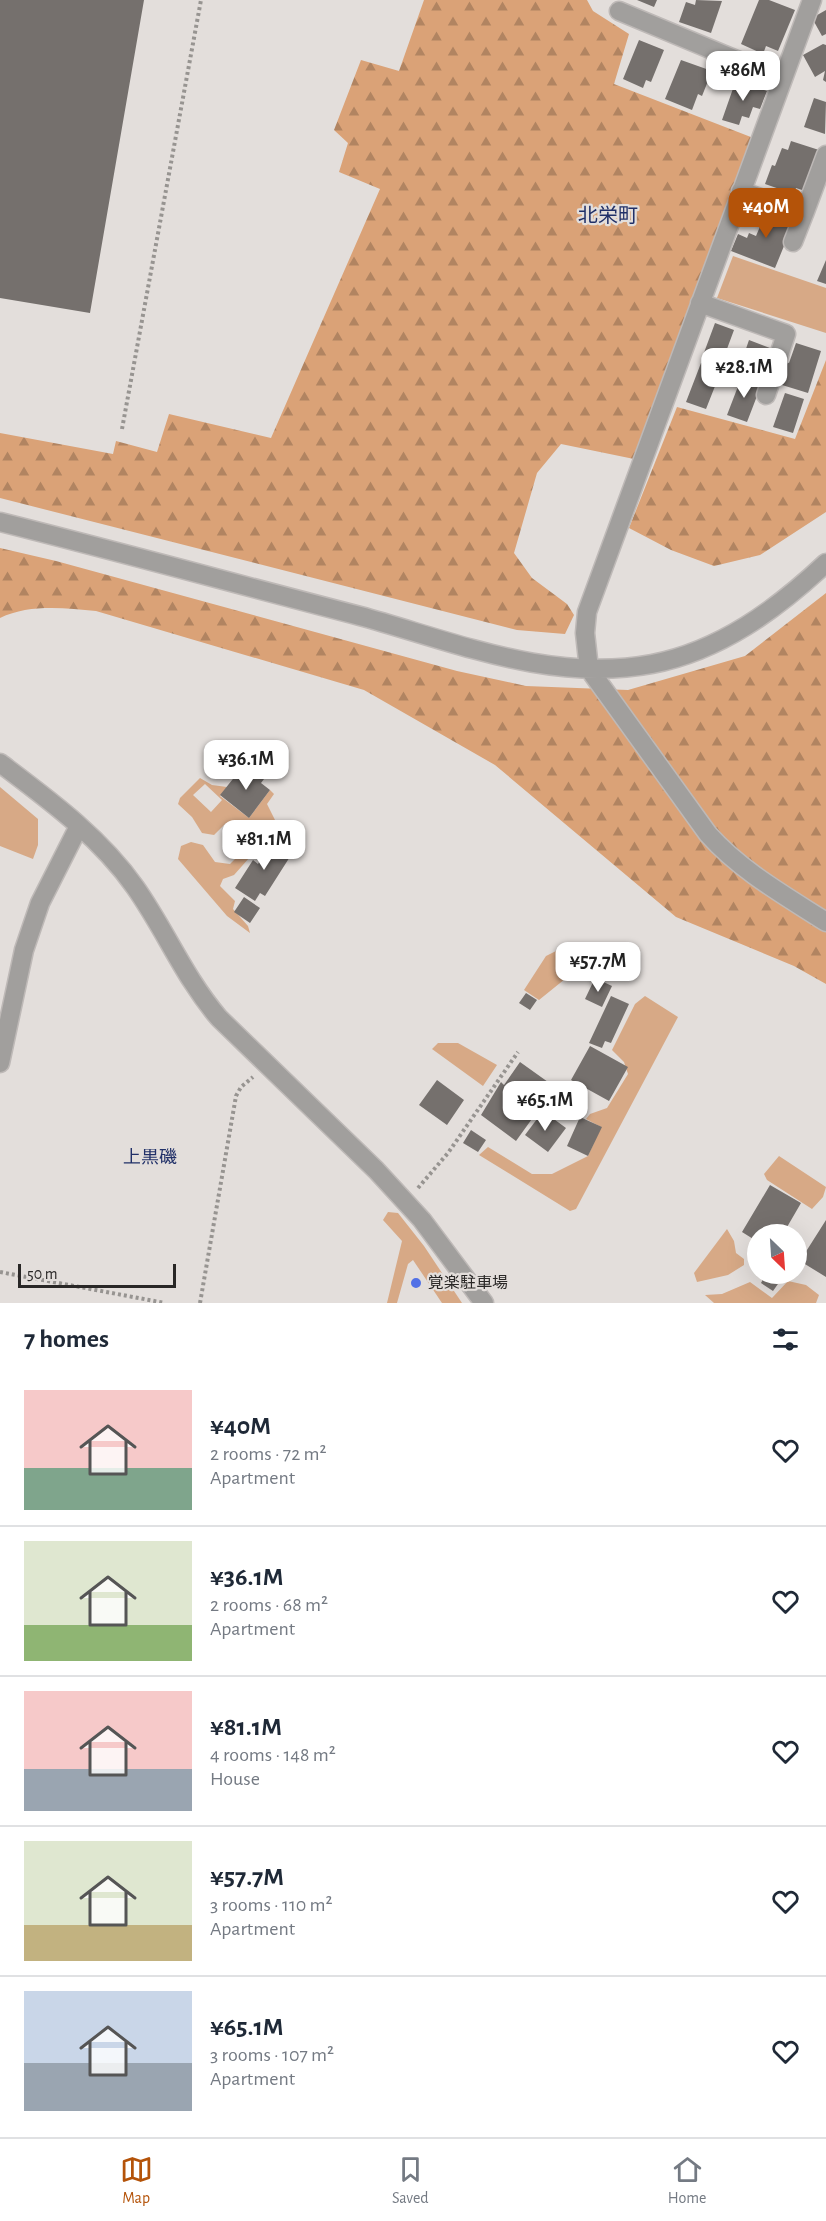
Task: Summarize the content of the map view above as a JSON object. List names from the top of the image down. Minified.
{"districts":["北栄町","上黒磯"],"places":["覚楽駐車場"],"scale_bar":"50 m","north":"bottom right","page":{"price":["¥86M","¥40M","¥28.1M","¥36.1M","¥81.1M","¥57.7M","¥65.1M"],"scale":"50 m","heading":"7 homes","list":[{"name":"¥40M","note":"2 rooms · 72 m² · Apartment"},{"name":"¥36.1M","note":"2 rooms · 68 m² · Apartment"},{"name":"¥81.1M","note":"4 rooms · 148 m² · House"},{"name":"¥57.7M","note":"3 rooms · 110 m² · Apartment"},{"name":"¥65.1M","note":"3 rooms · 107 m² · Apartment"}],"tabs":["Map","Saved","Home"]}}
